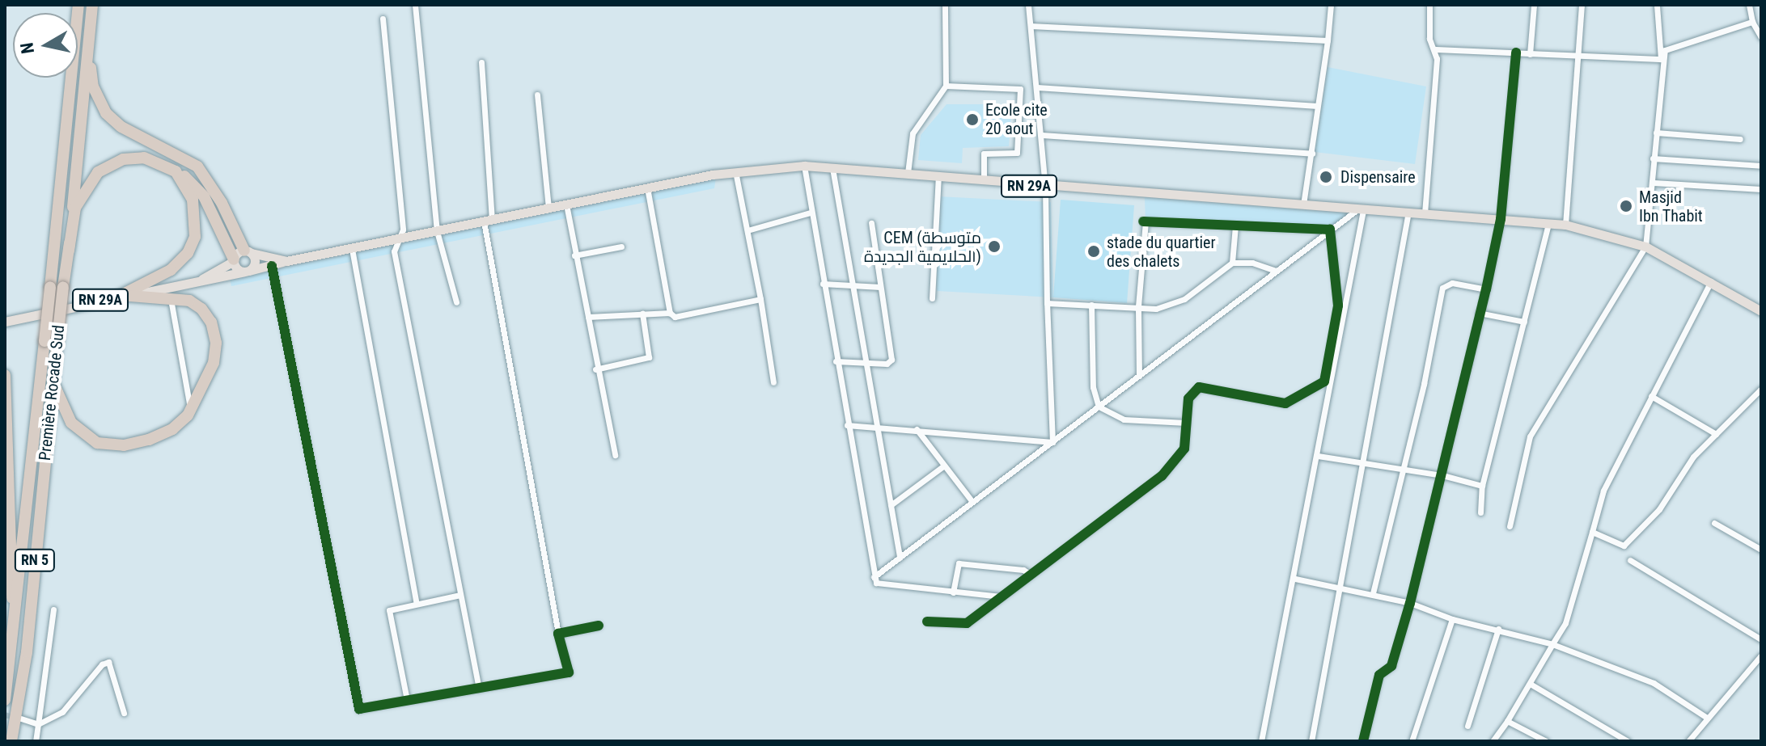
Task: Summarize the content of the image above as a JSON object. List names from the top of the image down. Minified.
{"streets":{"highway":["Première Rocade Sud","RN 5"],"main road":["RN 29A"]},"places":["Ecole cite 20 aout","Dispensaire","Masjid Ibn Thabit","CEM (متوسطة الحلايمية الجديدة)","stade du quartier des chalets"],"north":"left"}
